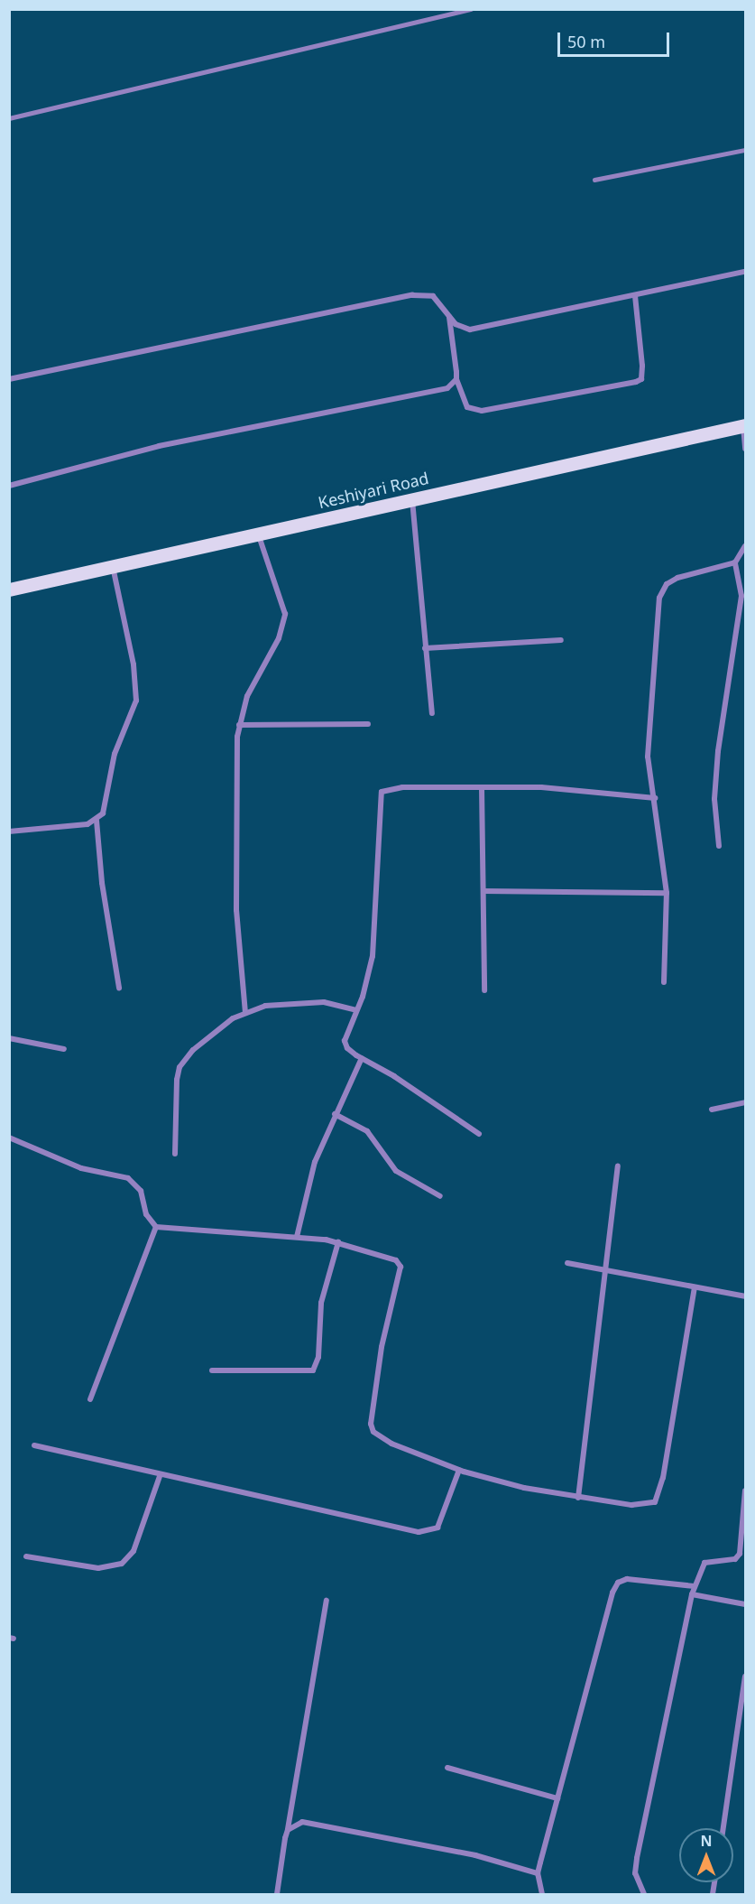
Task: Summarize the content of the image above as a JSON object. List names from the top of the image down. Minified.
{"streets":{"main road":["Keshiyari Road"]},"scale_bar":"50 m","north":"top"}
